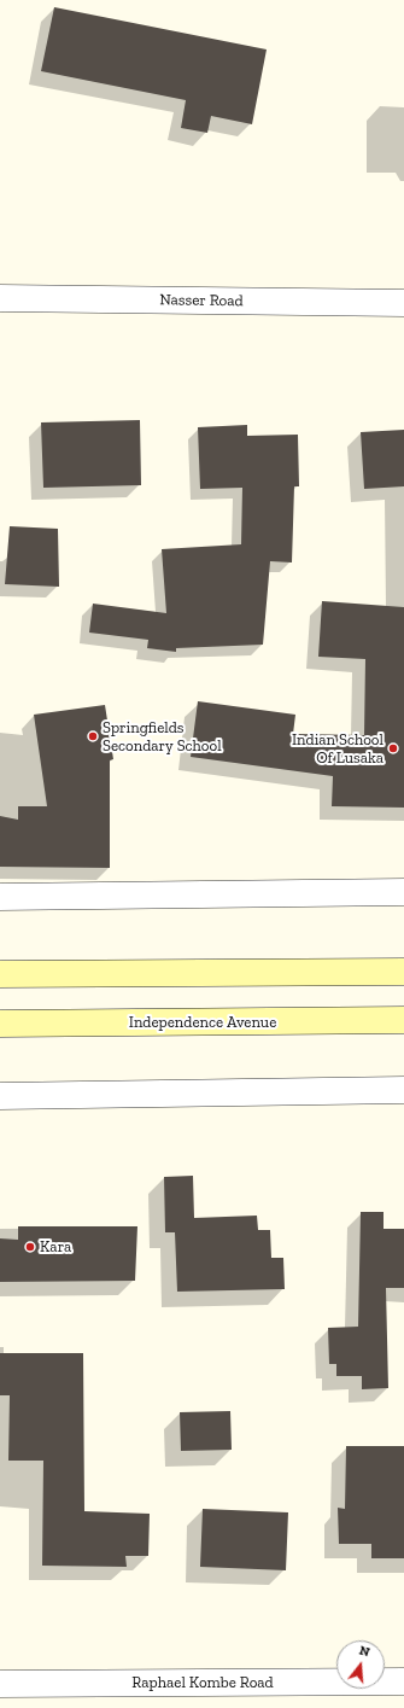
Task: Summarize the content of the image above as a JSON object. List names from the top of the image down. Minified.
{"streets":{"main road":["Independence Avenue"],"street":["Nasser Road","Raphael Kombe Road"]},"places":["Springfields Secondary School","Indian School Of Lusaka","Kara"],"north":"top"}
